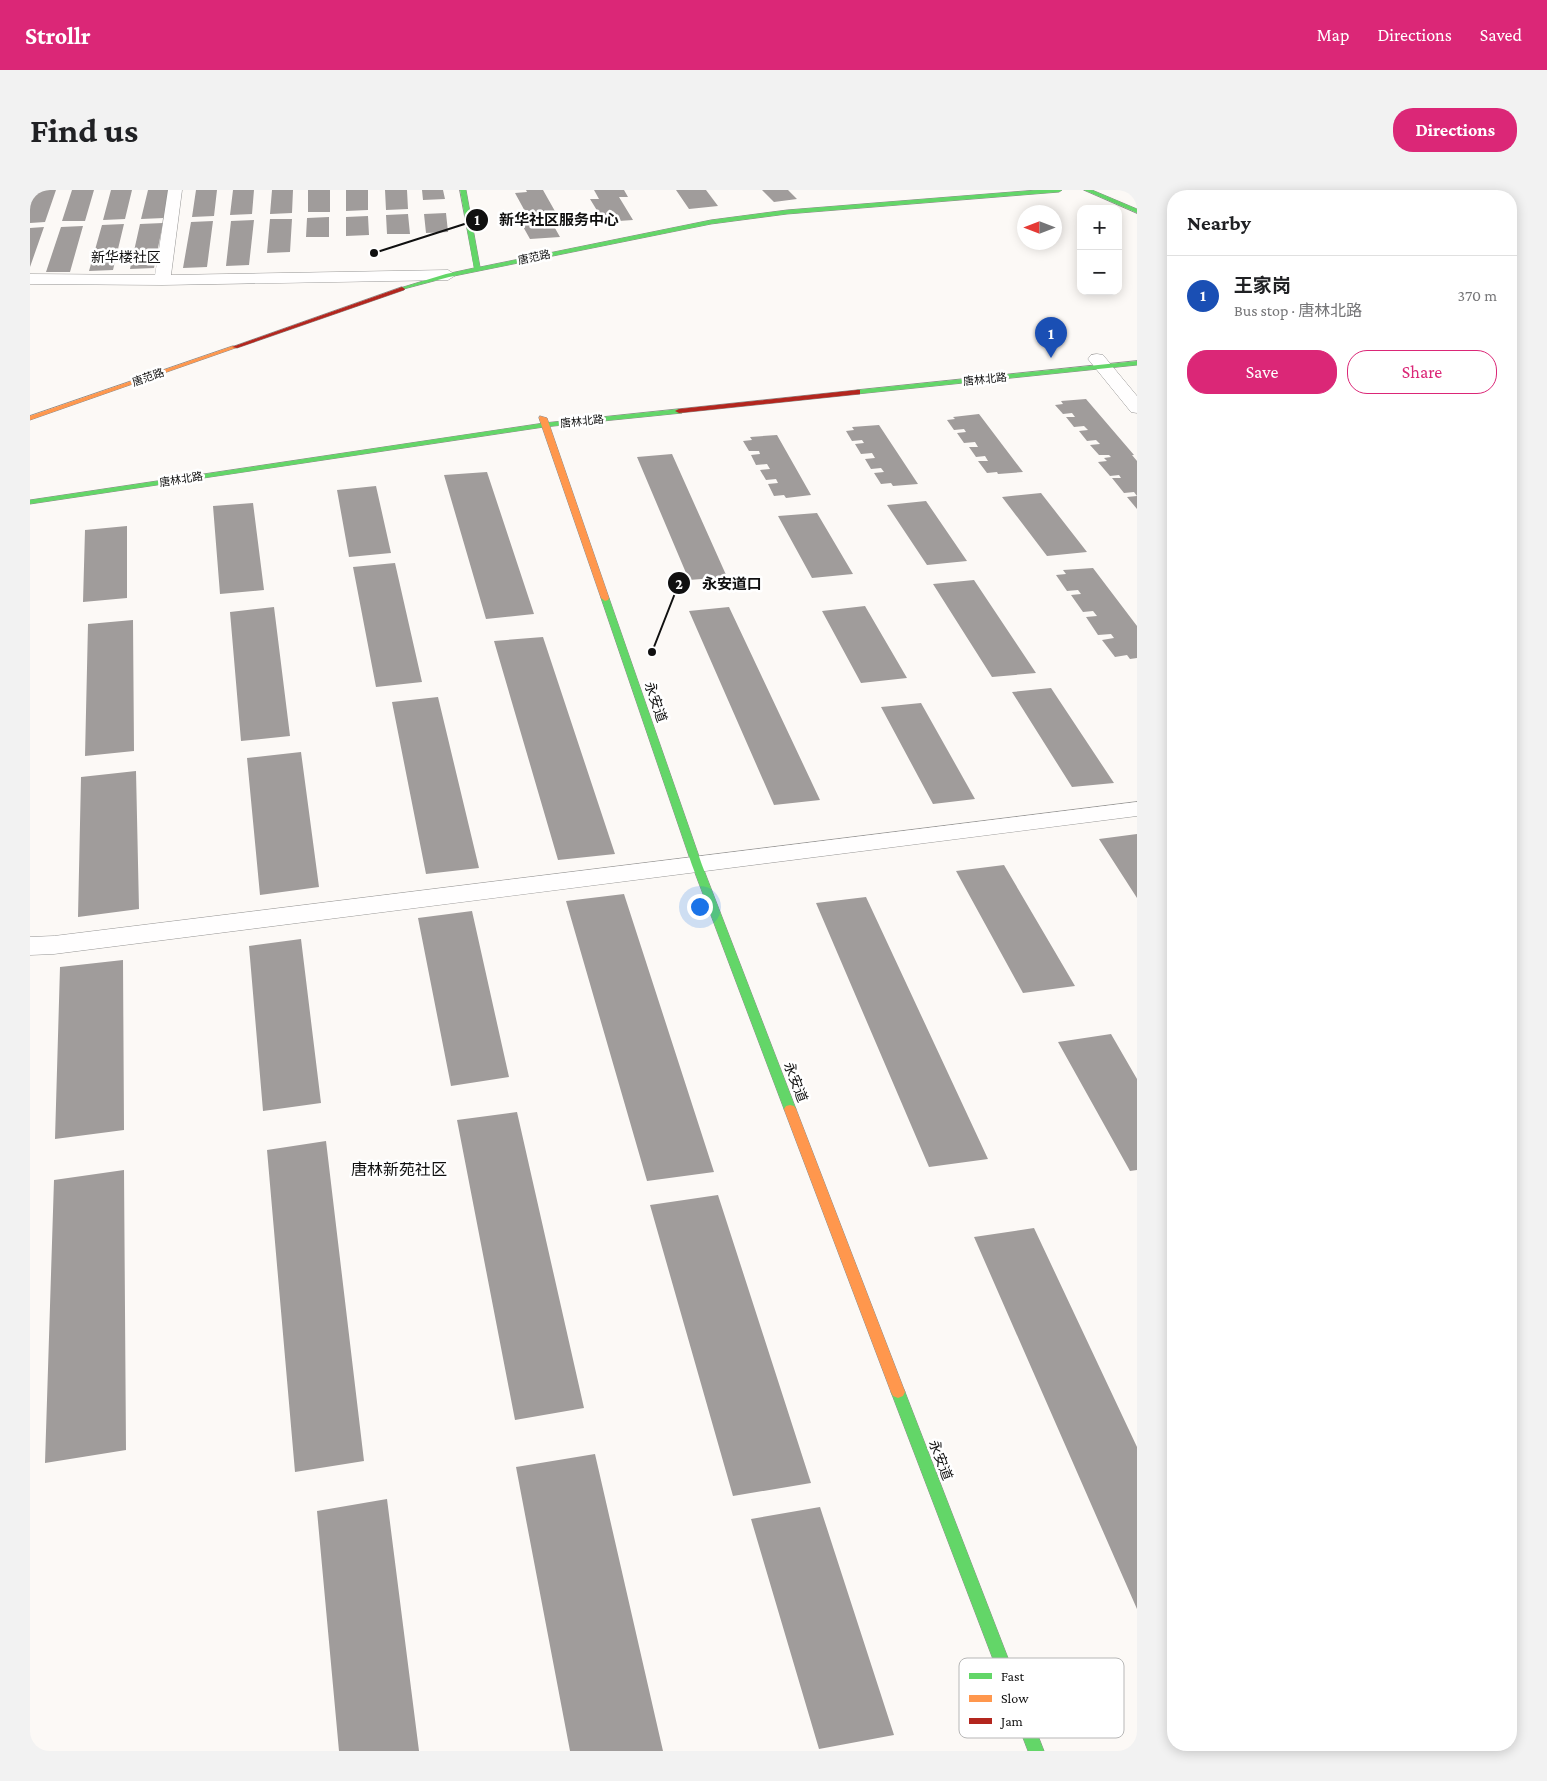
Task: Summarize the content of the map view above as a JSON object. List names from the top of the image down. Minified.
{"streets":{"main road":["唐范路","唐林北路","永安道"]},"crossings":[["唐林北路","永安道"]],"districts":["新华楼社区","唐林新苑社区"],"places":["新华社区服务中心","永安道口"],"legend":["Fast","Slow","Jam"],"north":"left","page":{"header":"Strollr","nav":["Map","Directions","Saved"],"buttons":["Directions",["Save","Share"]],"title":"Find us","heading":"Nearby","map_buttons":["+","−"],"list":[{"mark":"1","name":"王家岗","note":"Bus stop · 唐林北路","value":"370 m"}],"pins":"1"}}
